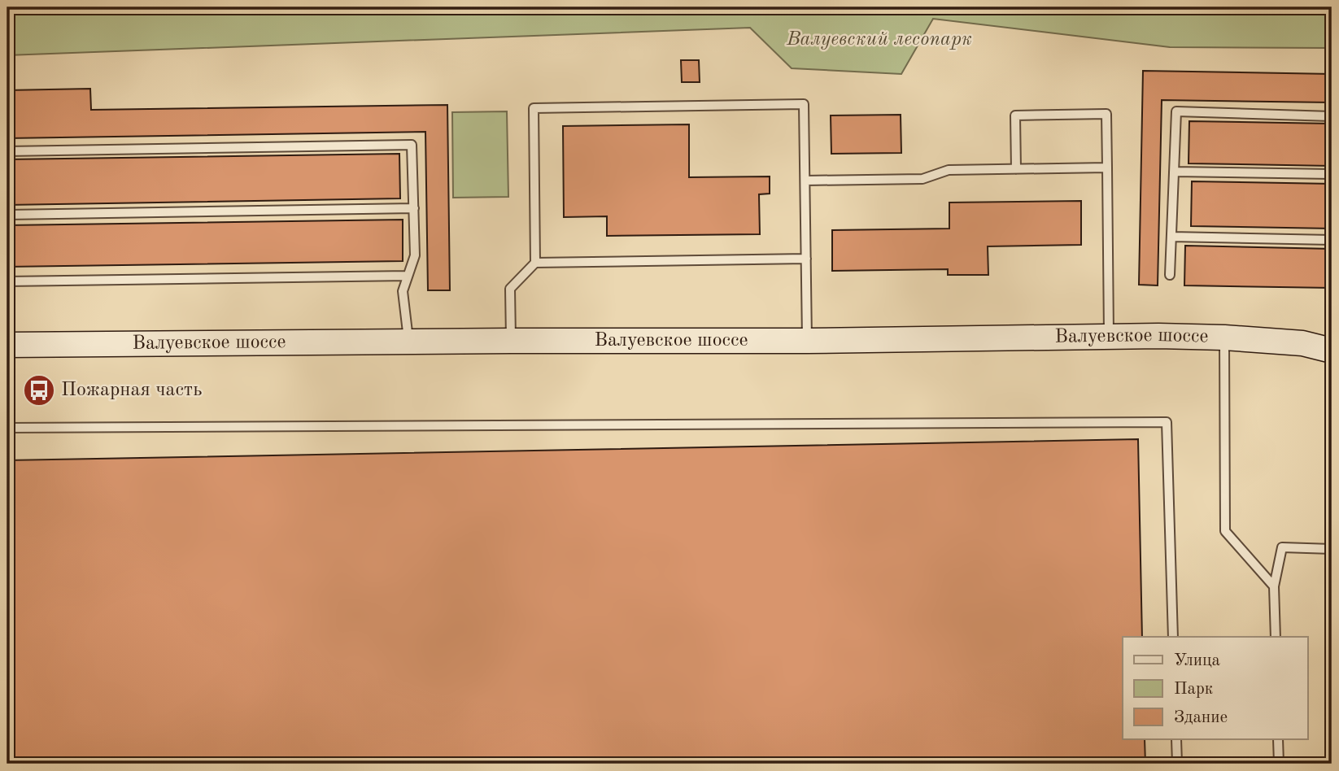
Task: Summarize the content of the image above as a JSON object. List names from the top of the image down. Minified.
{"streets":{"main road":["Валуевское шоссе"]},"parks":["Валуевский лесопарк"],"places":{"bus stop":["Пожарная часть"]},"legend":["Улица","Парк","Здание"]}
